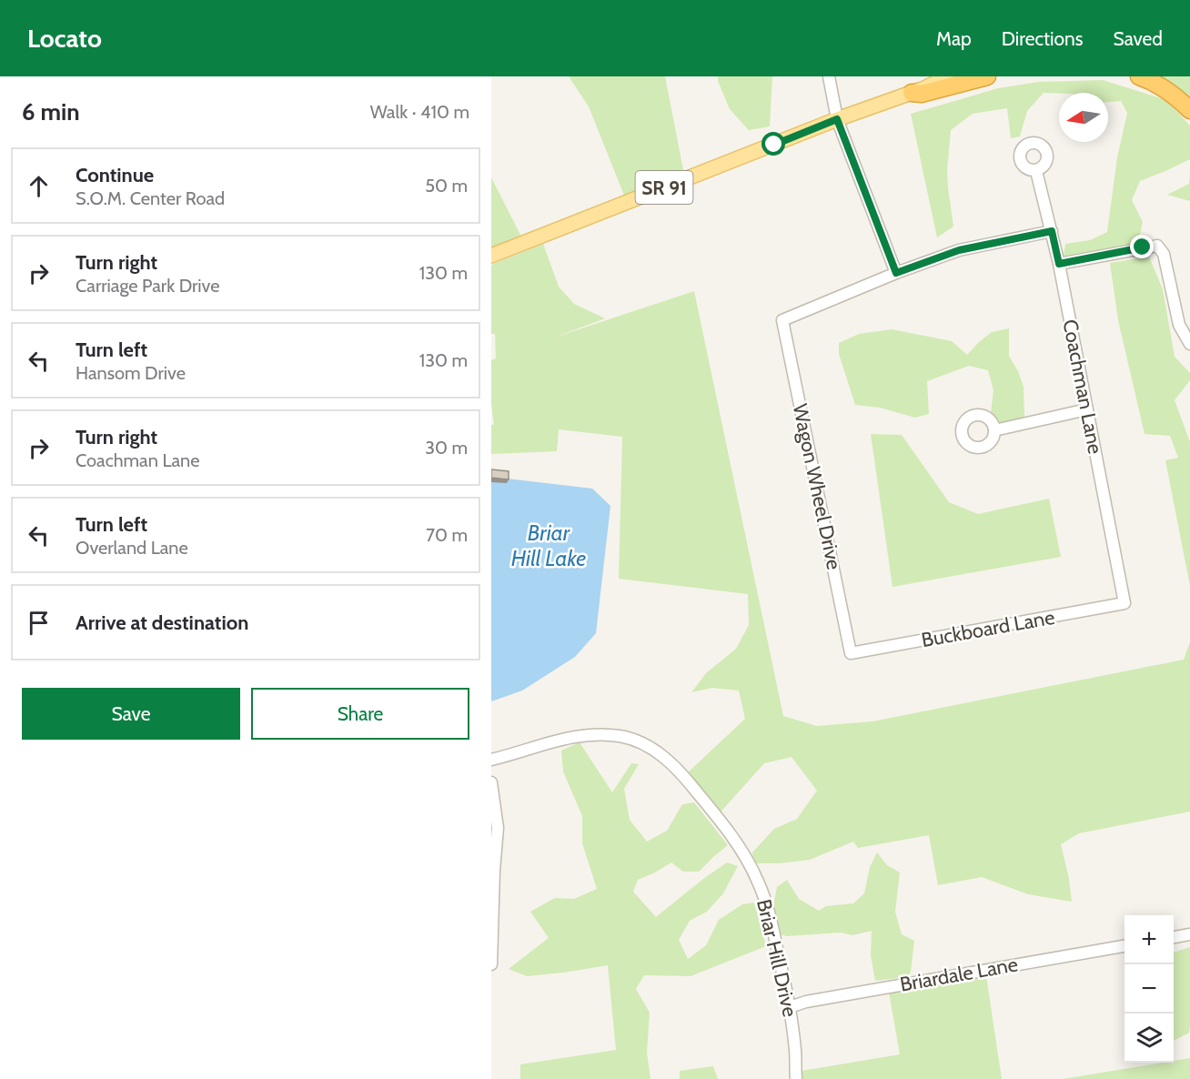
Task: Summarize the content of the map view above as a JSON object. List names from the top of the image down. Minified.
{"streets":{"main road":["SR 91"],"street":["Coachman Lane","Wagon Wheel Drive","Buckboard Lane","Briar Hill Drive","Briardale Lane"]},"crossings":[["Coachman Lane","Buckboard Lane"],["Wagon Wheel Drive","Buckboard Lane"],["Briar Hill Drive","Briardale Lane"]],"water":["Briar Hill Lake"],"north":"left","page":{"header":"Locato","nav":["Map","Directions","Saved"],"heading":["6 min","Walk · 410 m"],"list":[["Continue","S.O.M. Center Road","50 m"],["Turn right","Carriage Park Drive","130 m"],["Turn left","Hansom Drive","130 m"],["Turn right","Coachman Lane","30 m"],["Turn left","Overland Lane","70 m"],"Arrive at destination"],"buttons":["Save","Share"],"map_buttons":["+","−"]}}
